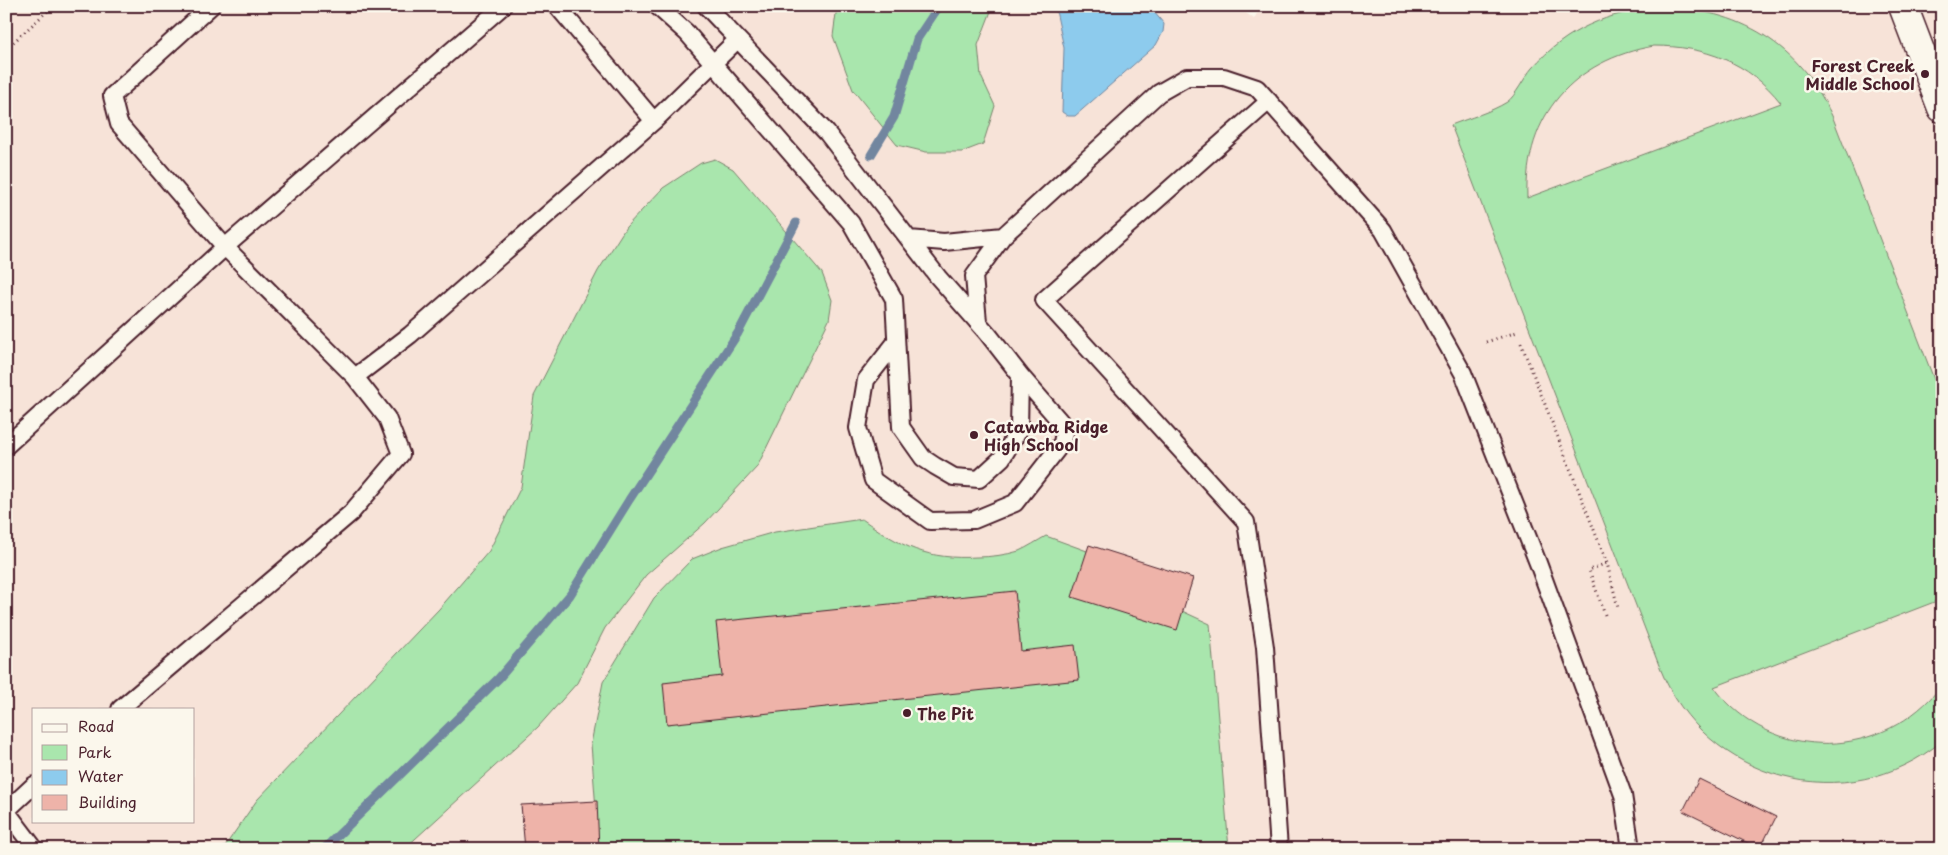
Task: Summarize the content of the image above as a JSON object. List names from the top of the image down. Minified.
{"places":["Forest Creek Middle School","Catawba Ridge High School","The Pit"],"legend":["Road","Park","Water","Building"]}
